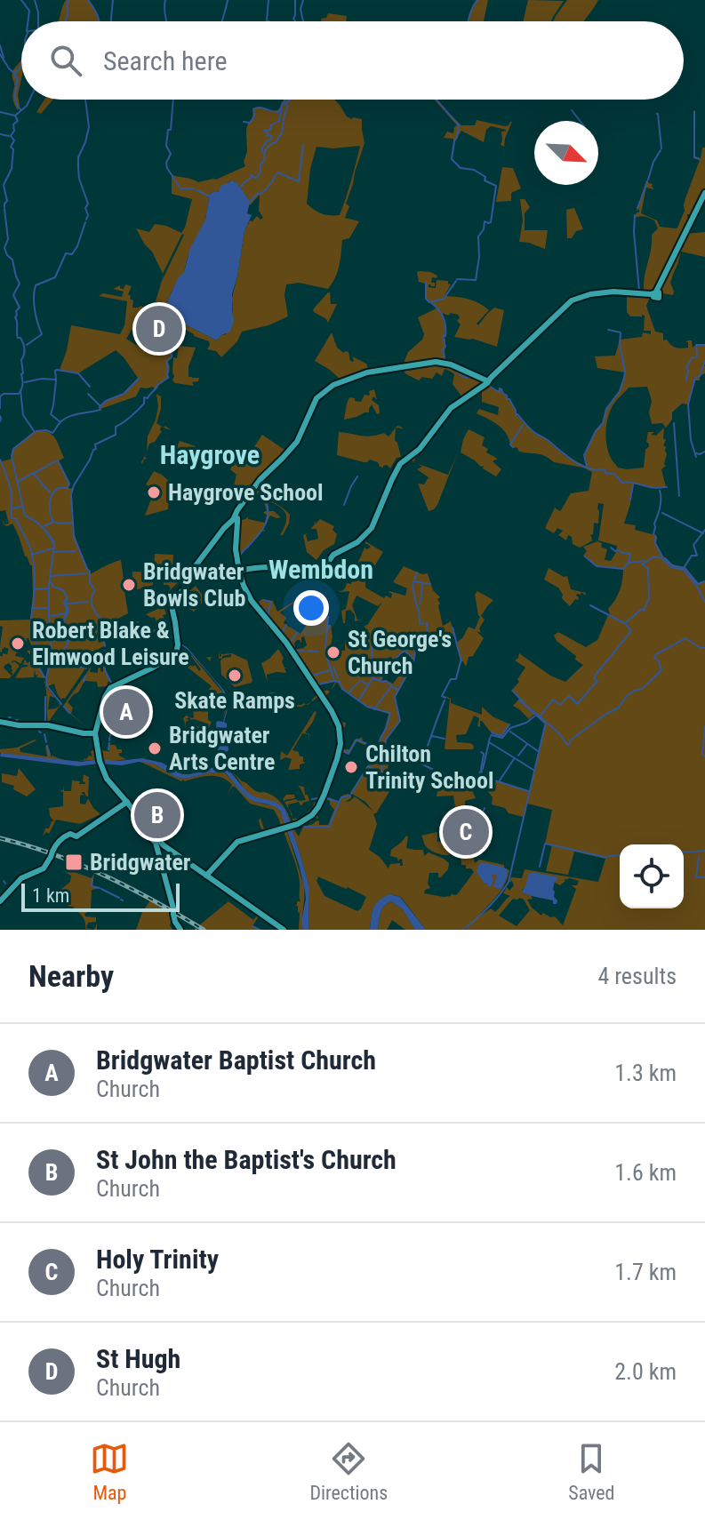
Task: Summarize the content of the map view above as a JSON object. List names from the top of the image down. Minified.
{"districts":["Haygrove","Wembdon"],"places":{"other":["Haygrove School","Bridgwater Bowls Club","Robert Blake & Elmwood Leisure","St George's Church","Skate Ramps","Bridgwater Arts Centre","Chilton Trinity School"],"transit":["Bridgwater"]},"scale_bar":"1 km","north":"bottom right","page":{"search":"Search here","pins":["D","A","B","C"],"scale":"1 km","heading":["Nearby","4 results"],"list":[{"mark":"A","name":"Bridgwater Baptist Church","note":"Church","value":"1.3 km"},{"mark":"B","name":"St John the Baptist's Church","note":"Church","value":"1.6 km"},{"mark":"C","name":"Holy Trinity","note":"Church","value":"1.7 km"},{"mark":"D","name":"St Hugh","note":"Church","value":"2.0 km"}],"nav":["Map","Directions","Saved"]}}
